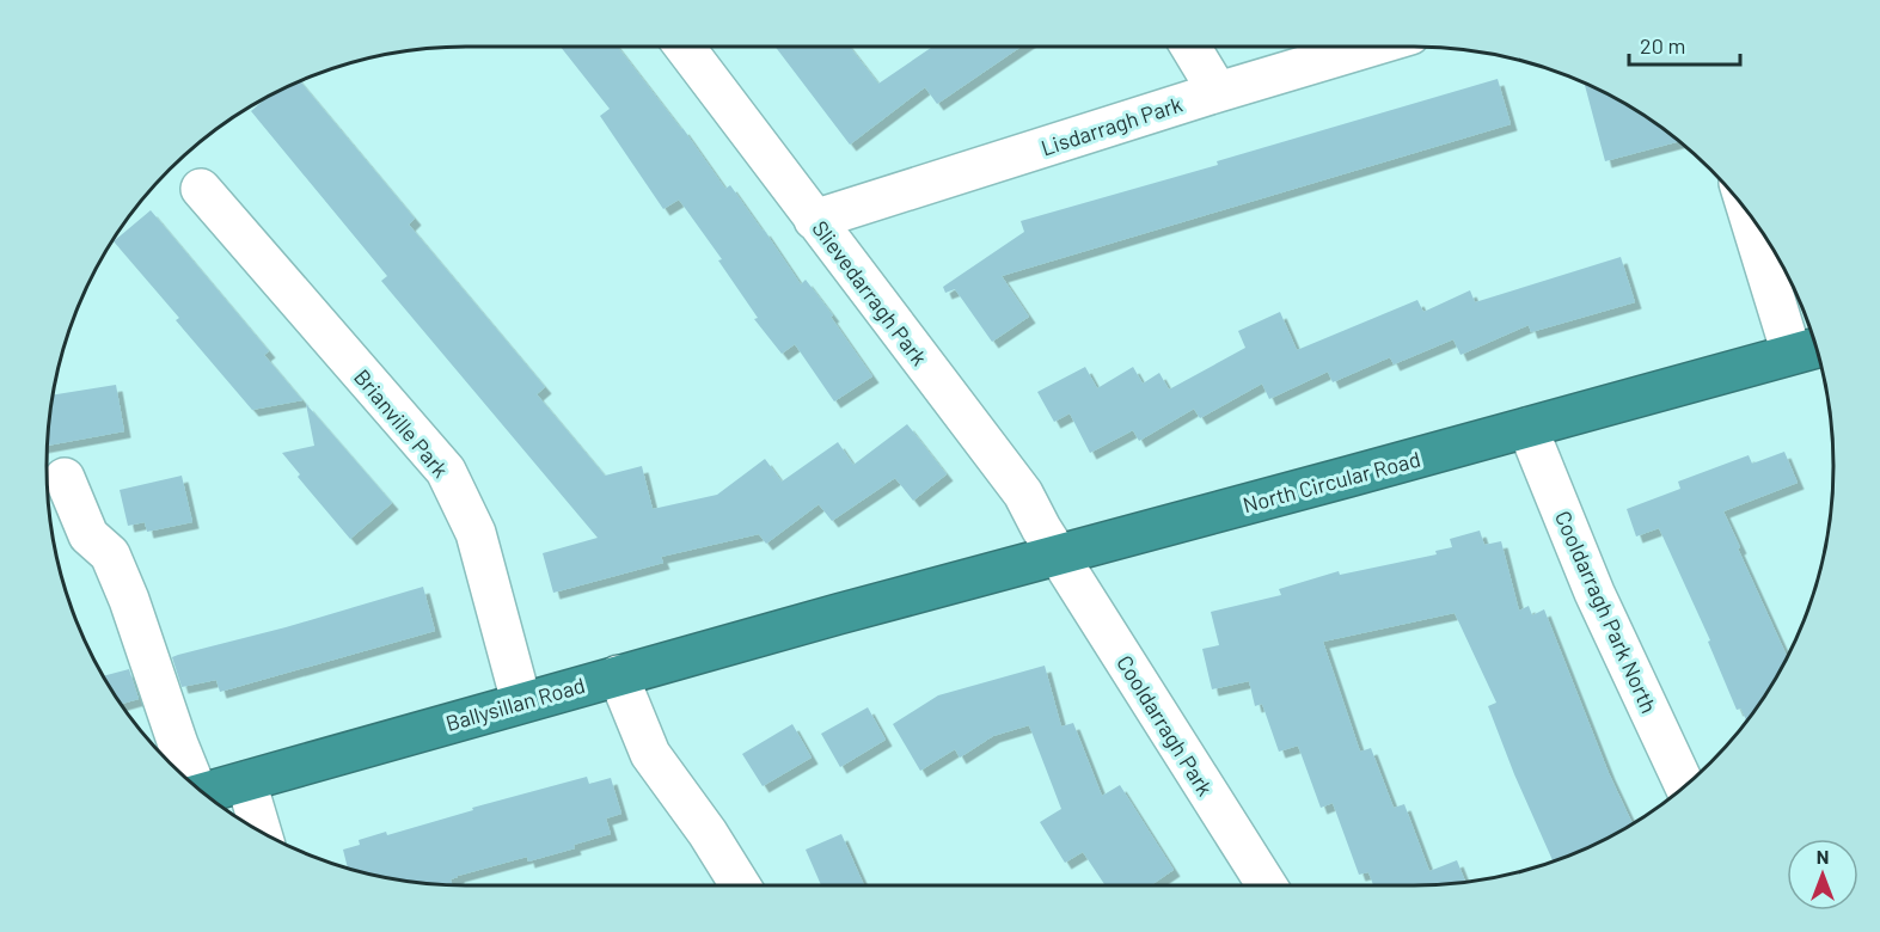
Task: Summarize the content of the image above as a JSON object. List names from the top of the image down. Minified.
{"streets":{"highway":["North Circular Road","Ballysillan Road"],"street":["Lisdarragh Park","Slievedarragh Park","Brianville Park","Cooldarragh Park North","Cooldarragh Park"]},"crossings":[["Lisdarragh Park","Slievedarragh Park"],["Slievedarragh Park","North Circular Road"],["Slievedarragh Park","Cooldarragh Park"],["Brianville Park","Ballysillan Road"],["North Circular Road","Cooldarragh Park North"],["North Circular Road","Ballysillan Road"],["North Circular Road","Cooldarragh Park"]],"scale_bar":"20 m","north":"top"}
